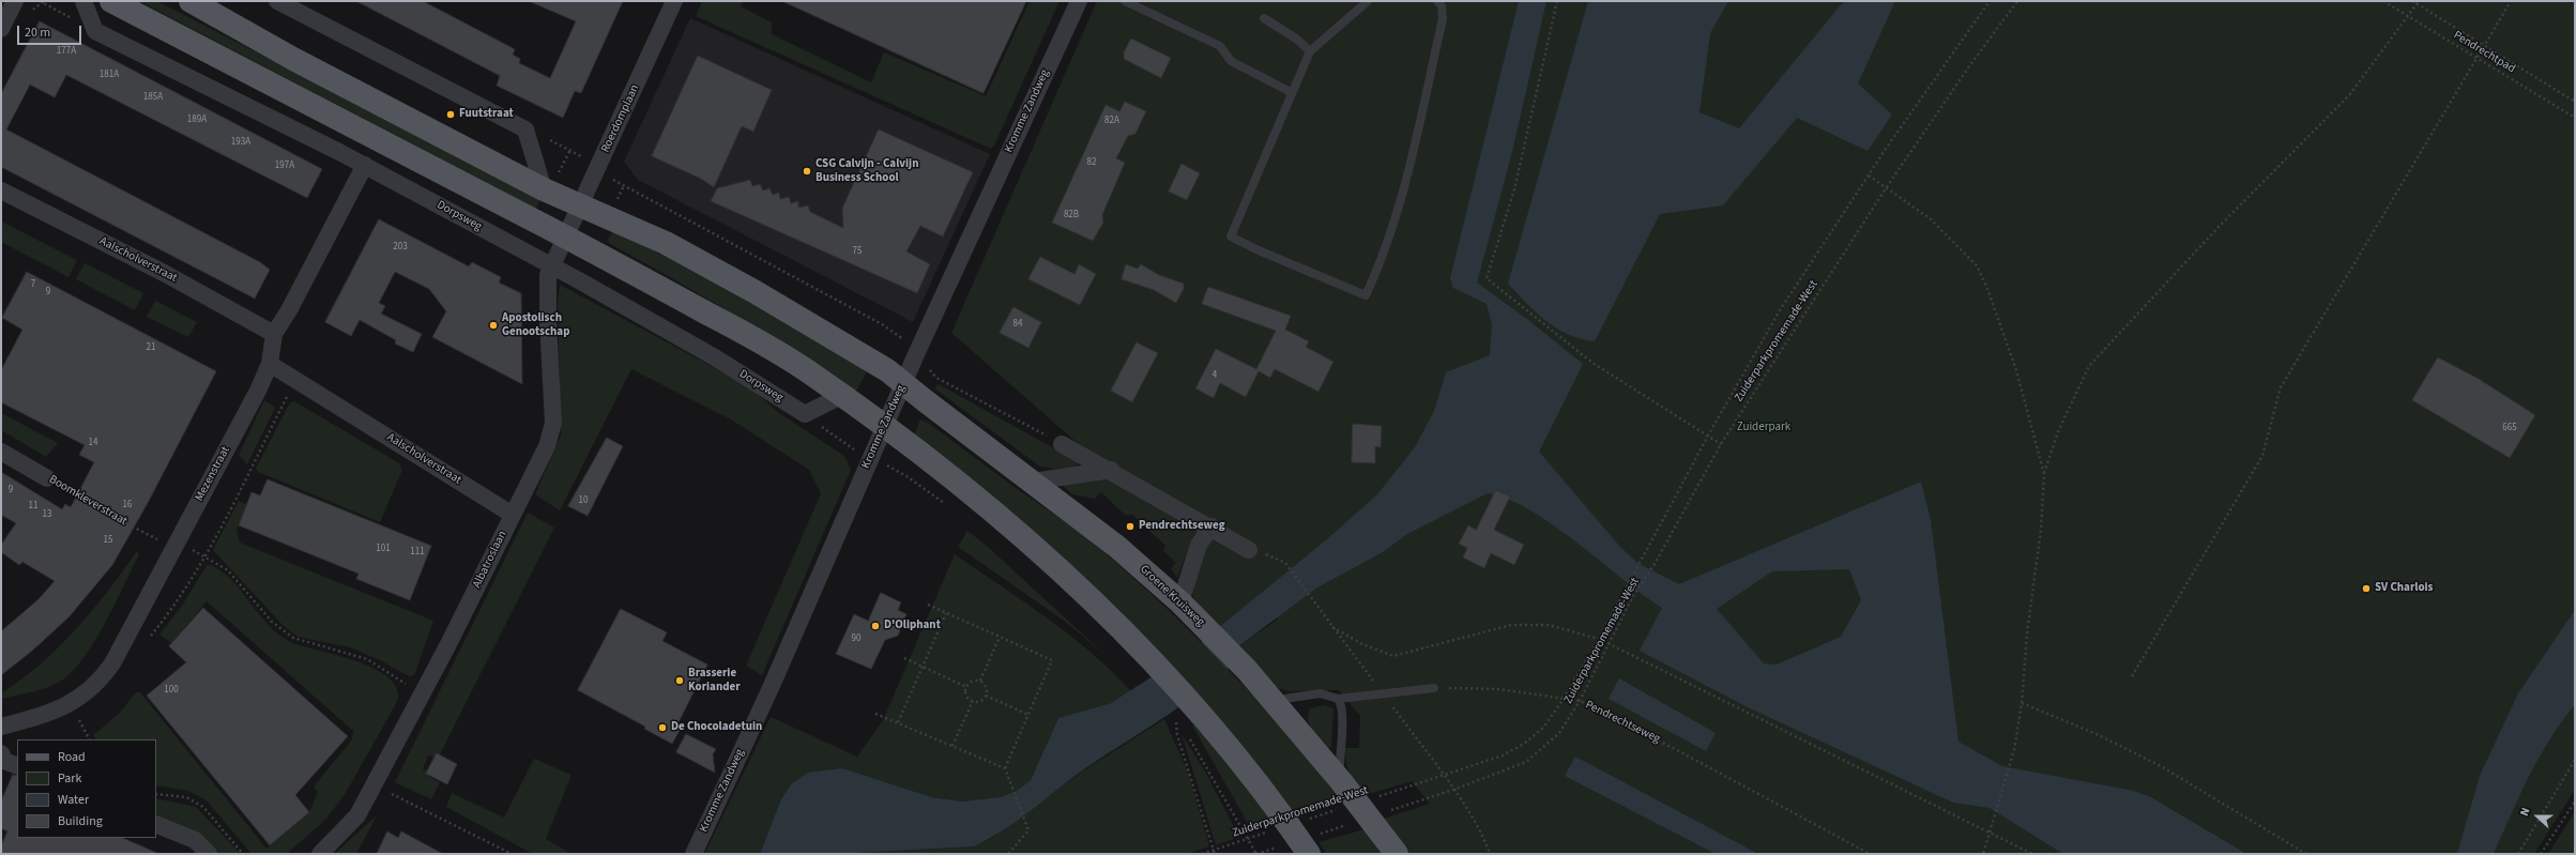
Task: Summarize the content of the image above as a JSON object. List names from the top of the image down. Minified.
{"streets":{"main road":["Groene Kruisweg"],"street":["Kromme Zandweg","Roerdomplaan","Dorpsweg","Aalscholverstraat","Mezenstraat","Boomkleverstraat","Albatroslaan"],"path":["Pendrechtpad","Zuiderparkpromemade-West","Pendrechtseweg"]},"crossings":[["Kromme Zandweg","Groene Kruisweg"],["Roerdomplaan","Albatroslaan"],["Dorpsweg","Mezenstraat"],["Dorpsweg","Albatroslaan"],["Aalscholverstraat","Mezenstraat"],["Aalscholverstraat","Albatroslaan"],["Zuiderparkpromemade-West","Groene Kruisweg"],["Zuiderparkpromemade-West","Pendrechtseweg"],["Mezenstraat","Boomkleverstraat"],["Boomkleverstraat","Albatroslaan"]],"parks":["Zuiderpark"],"places":["Fuutstraat","CSG Calvijn - Calvijn Business School","Apostolisch Genootschap","Pendrechtseweg","SV Charlois","D'Oliphant","Brasserie Koriander","De Chocoladetuin"],"house_numbers":["177A","181A","185A","189A","82A","193A","82","197A","82B","203","75","7","9","84","21","4","665","14","9","10","16","11","13","15","101","111","90","100"],"legend":["Road","Park","Water","Building"],"scale_bar":"20 m","north":"left"}
